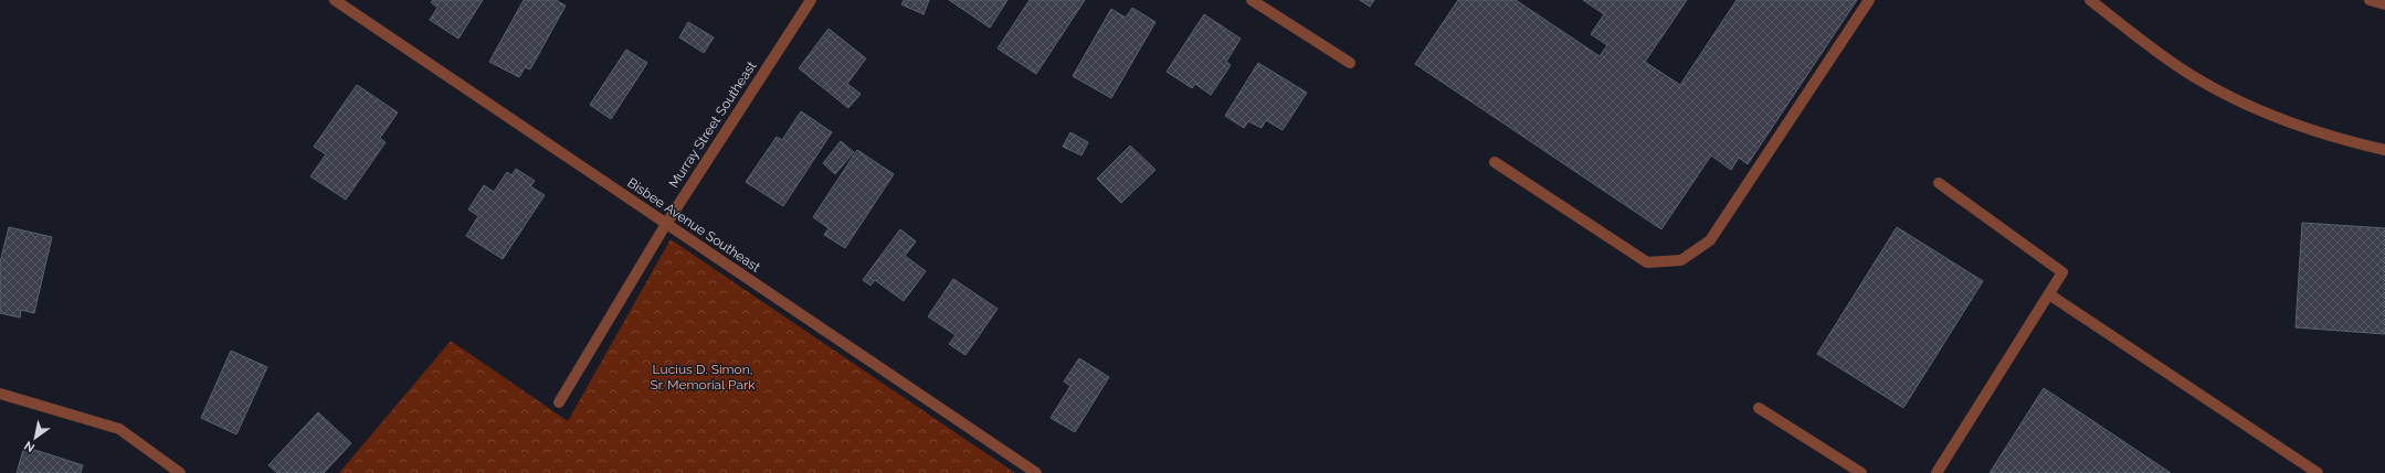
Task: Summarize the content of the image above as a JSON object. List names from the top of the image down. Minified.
{"streets":{"street":["Murray Street Southeast","Bisbee Avenue Southeast"]},"crossings":[["Murray Street Southeast","Bisbee Avenue Southeast"]],"parks":["Lucius D. Simon, Sr. Memorial Park"],"north":"bottom left"}
